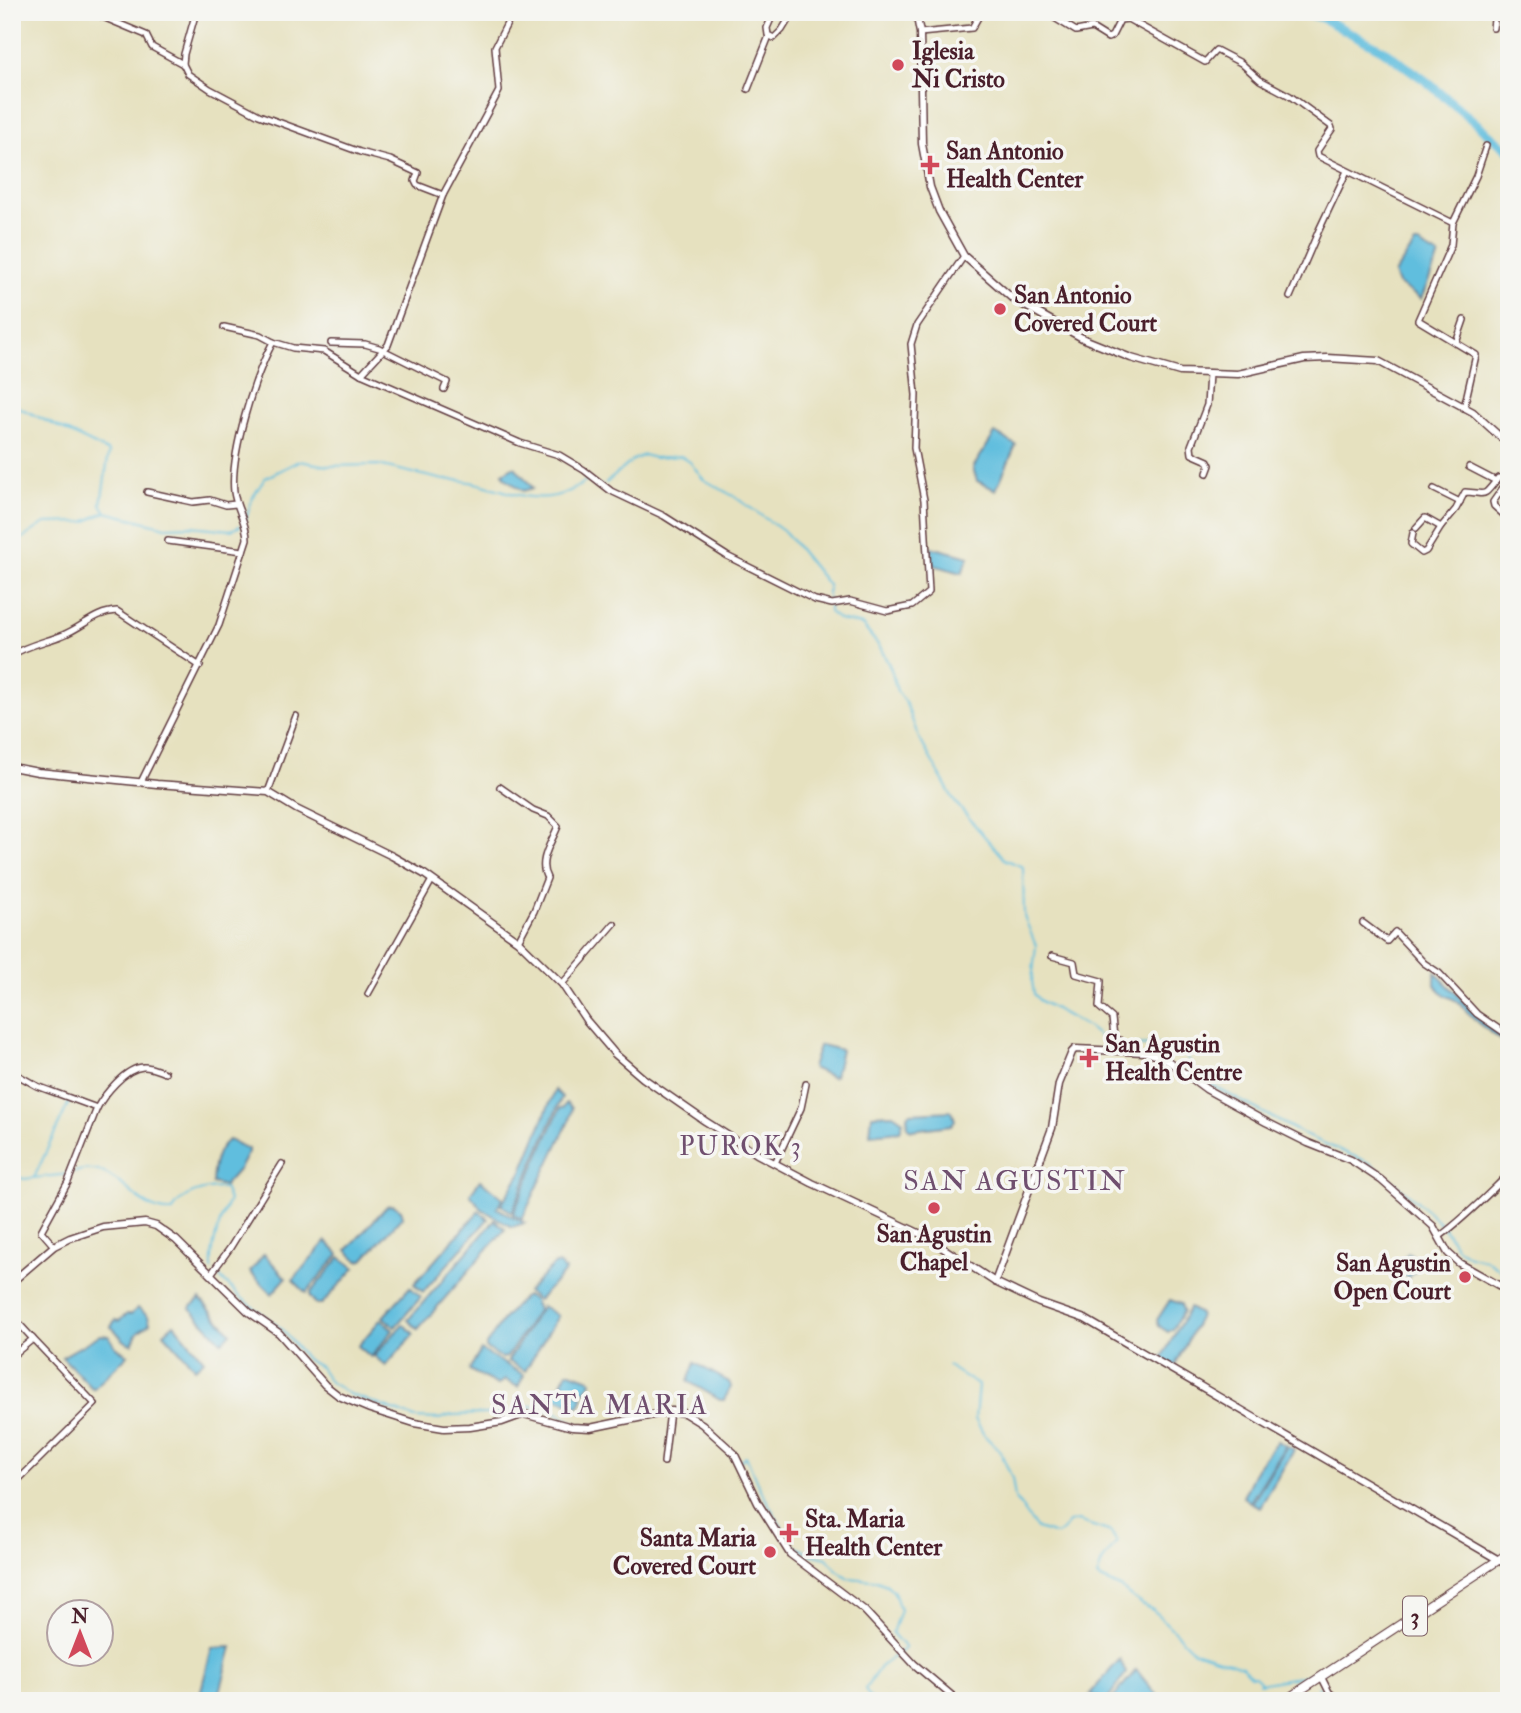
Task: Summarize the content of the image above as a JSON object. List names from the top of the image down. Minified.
{"streets":{"highway":["3"]},"districts":["PUROK 3","SAN AGUSTIN","SANTA MARIA"],"places":{"other":["Iglesia Ni Cristo","San Antonio Covered Court","San Agustin Chapel","San Agustin Open Court","Santa Maria Covered Court"],"health":["San Antonio Health Center","San Agustin Health Centre","Sta. Maria Health Center"]},"north":"top"}
